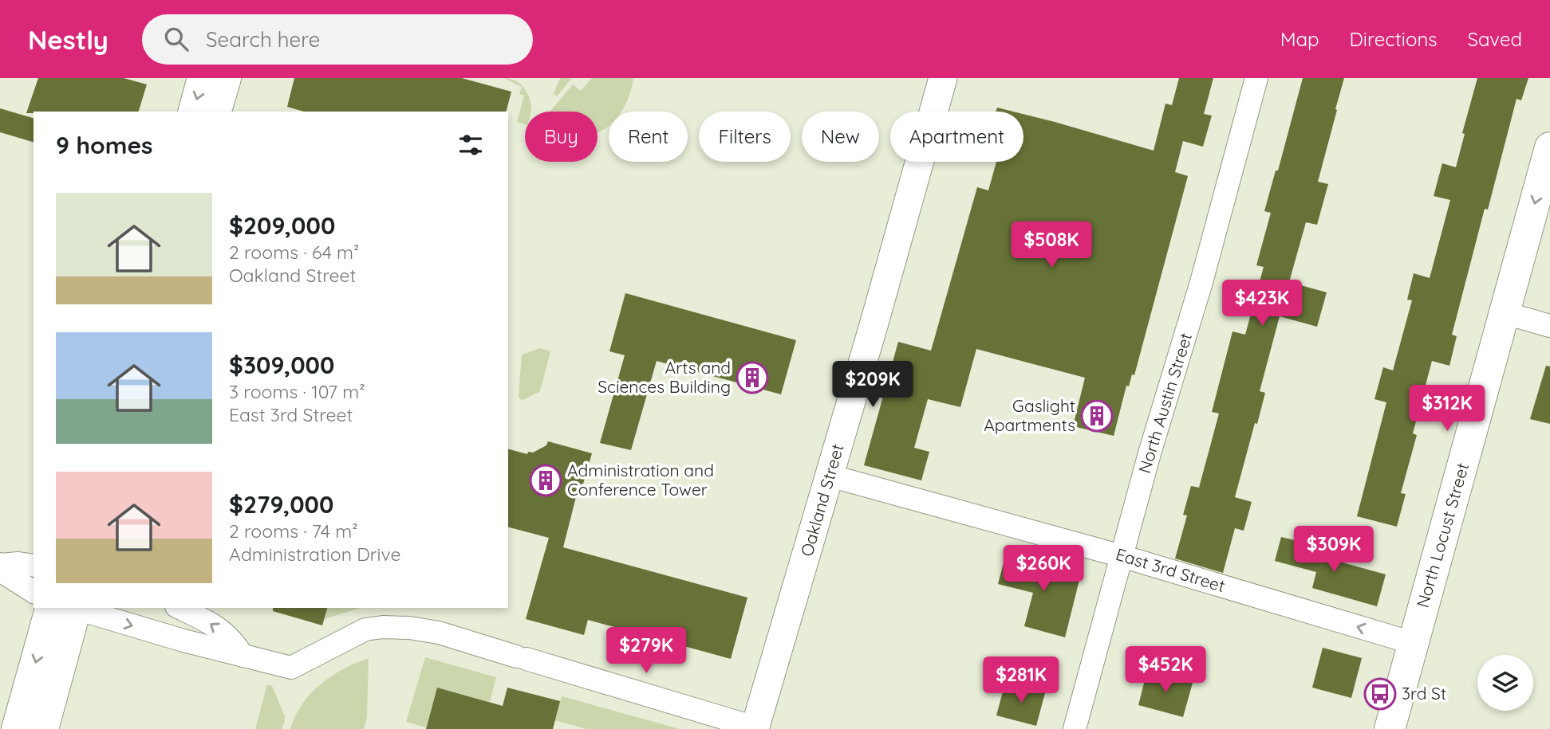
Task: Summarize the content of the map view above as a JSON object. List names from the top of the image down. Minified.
{"streets":{"main road":["North Locust Street"],"street":["North Austin Street","Oakland Street","East 3rd Street"]},"crossings":[["North Austin Street","East 3rd Street"],["Oakland Street","East 3rd Street"],["North Locust Street","East 3rd Street"]],"one_way":["East 3rd Street"],"places":{"building":["Arts and Sciences Building","Gaslight Apartments","Administration and Conference Tower"],"bus stop":["3rd St"]},"page":{"header":"Nestly","search":"Search here","nav":["Map","Directions","Saved"],"chip":["Buy","Rent","Filters","New","Apartment"],"heading":"9 homes","list":[{"name":"$209,000","note":"2 rooms · 64 m² · Oakland Street"},{"name":"$309,000","note":"3 rooms · 107 m² · East 3rd Street"},{"name":"$279,000","note":"2 rooms · 74 m² · Administration Drive"}],"price":["$508K","$423K","$209K","$312K","$309K","$260K","$279K","$452K","$281K"]}}
